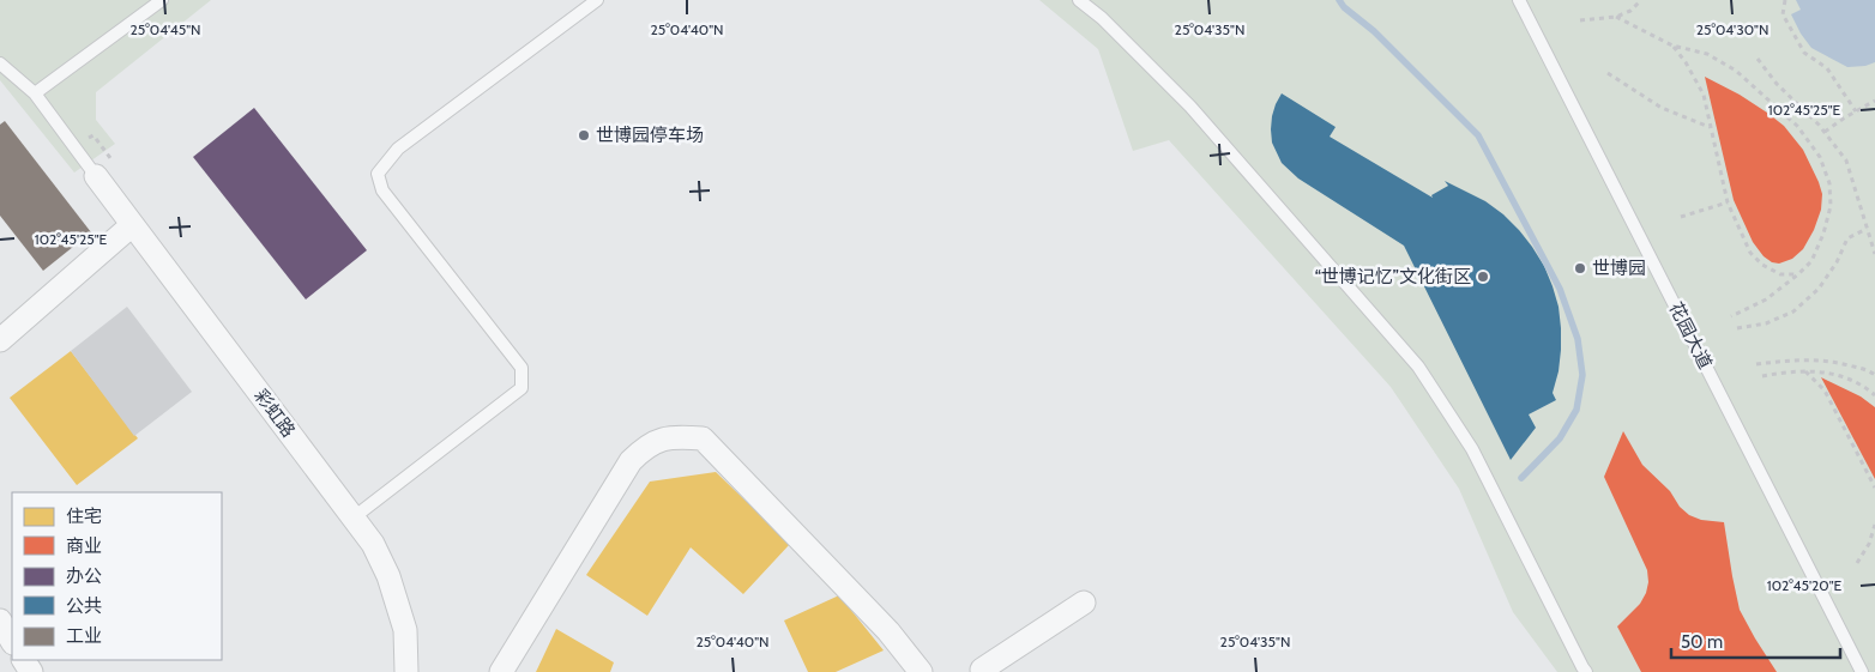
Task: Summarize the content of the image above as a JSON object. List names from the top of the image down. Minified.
{"streets":{"street":["彩虹路"],"lane":["花园大道"]},"places":["世博园停车场","世博园","“世博记忆”文化街区"],"legend":["住宅","商业","办公","公共","工业"],"scale_bar":"50 m","coordinates":["25°04'45\"N","25°04'40\"N","25°04'35\"N","25°04'30\"N","102°45'25\"E","102°45'20\"E"]}
